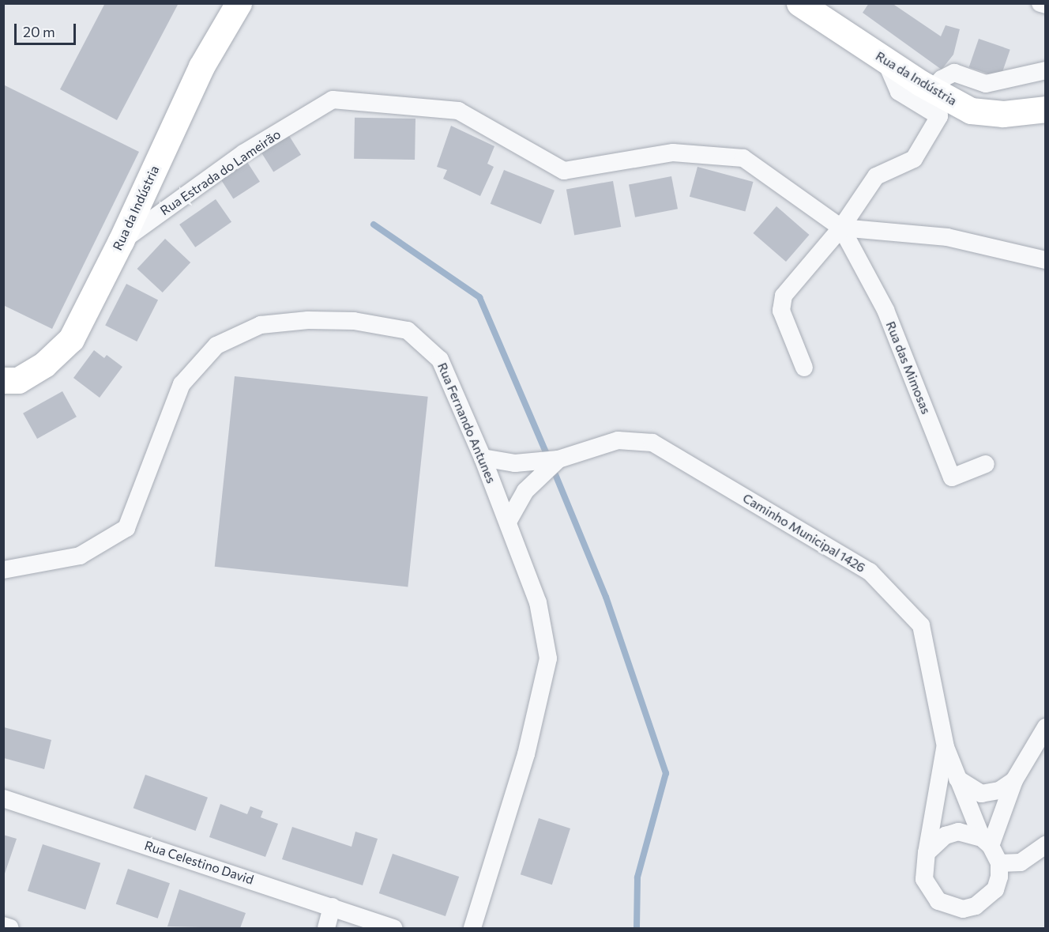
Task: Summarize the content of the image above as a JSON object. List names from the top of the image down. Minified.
{"streets":{"street":["Rua da Indústria","Rua Estrada do Lameirão","Rua das Mimosas","Rua Fernando Antunes","Caminho Municipal 1426","Rua Celestino David"]},"crossings":[["Rua da Indústria","Rua Estrada do Lameirão"],["Rua Estrada do Lameirão","Rua das Mimosas"],["Rua Fernando Antunes","Caminho Municipal 1426"]],"scale_bar":"20 m"}
